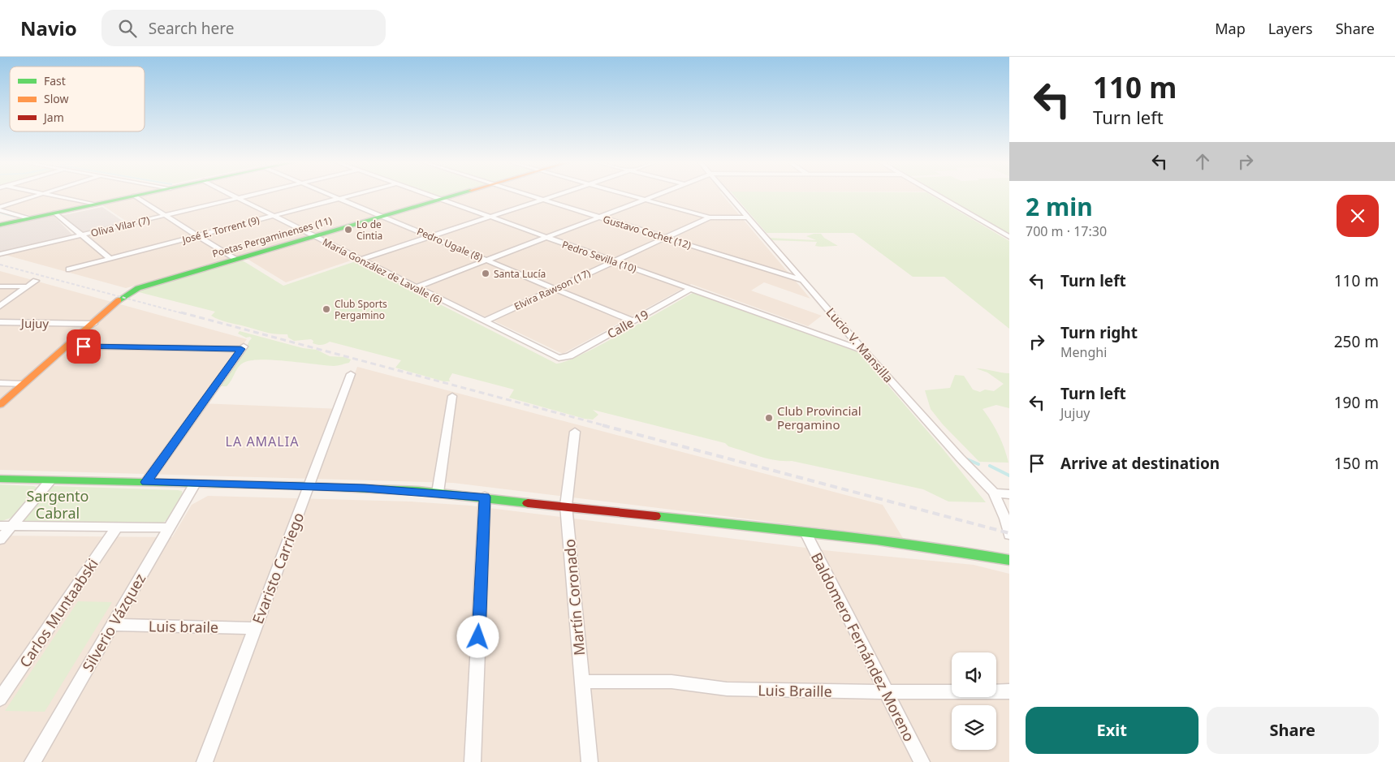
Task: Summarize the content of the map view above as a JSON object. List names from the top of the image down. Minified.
{"streets":{"main road":["Poetas Pergaminenses (11)"],"street":["Oliva Vilar (7)","José E. Torrent (9)","Gustavo Cochet (12)","Pedro Ugale (8)","Pedro Sevilla (10)","María González de Lavalle (6)","Elvira Rawson (17)","Jujuy","Calle 19","Lucio V. Mansilla","Evaristo Carriego","Martín Coronado","Carlos Muntaabski","Silverio Vázquez","Luis braile","Baldomero Fernández Moreno","Luis Braille"]},"crossings":[["Oliva Vilar (7)","María González de Lavalle (6)"],["José E. Torrent (9)","Pedro Ugale (8)"],["José E. Torrent (9)","María González de Lavalle (6)"],["Gustavo Cochet (12)","Elvira Rawson (17)"],["Gustavo Cochet (12)","Lucio V. Mansilla"],["Poetas Pergaminenses (11)","Pedro Ugale (8)"],["Poetas Pergaminenses (11)","Pedro Sevilla (10)"],["Poetas Pergaminenses (11)","María González de Lavalle (6)"],["Poetas Pergaminenses (11)","Jujuy"],["Pedro Ugale (8)","Elvira Rawson (17)"],["Pedro Ugale (8)","Calle 19"],["Pedro Sevilla (10)","Elvira Rawson (17)"],["Pedro Sevilla (10)","Calle 19"],["Pedro Sevilla (10)","Lucio V. Mansilla"],["María González de Lavalle (6)","Elvira Rawson (17)"],["María González de Lavalle (6)","Calle 19"],["Evaristo Carriego","Luis braile"],["Martín Coronado","Luis Braille"],["Silverio Vázquez","Luis braile"],["Baldomero Fernández Moreno","Luis Braille"]],"districts":["LA AMALIA"],"parks":["Sargento Cabral"],"places":["Lo de Cintia","Santa Lucía","Club Sports Pergamino","Club Provincial Pergamino"],"legend":["Fast","Slow","Jam"],"page":{"header":"Navio","search":"Search here","nav":["Map","Layers","Share"],"turn":["110 m","Turn left"],"heading":["2 min","700 m · 17:30"],"list":[{"name":"Turn left","value":"110 m"},{"name":"Turn right","note":"Menghi","value":"250 m"},{"name":"Turn left","note":"Jujuy","value":"190 m"},{"name":"Arrive at destination","value":"150 m"}],"buttons":["Exit","Share"]}}
